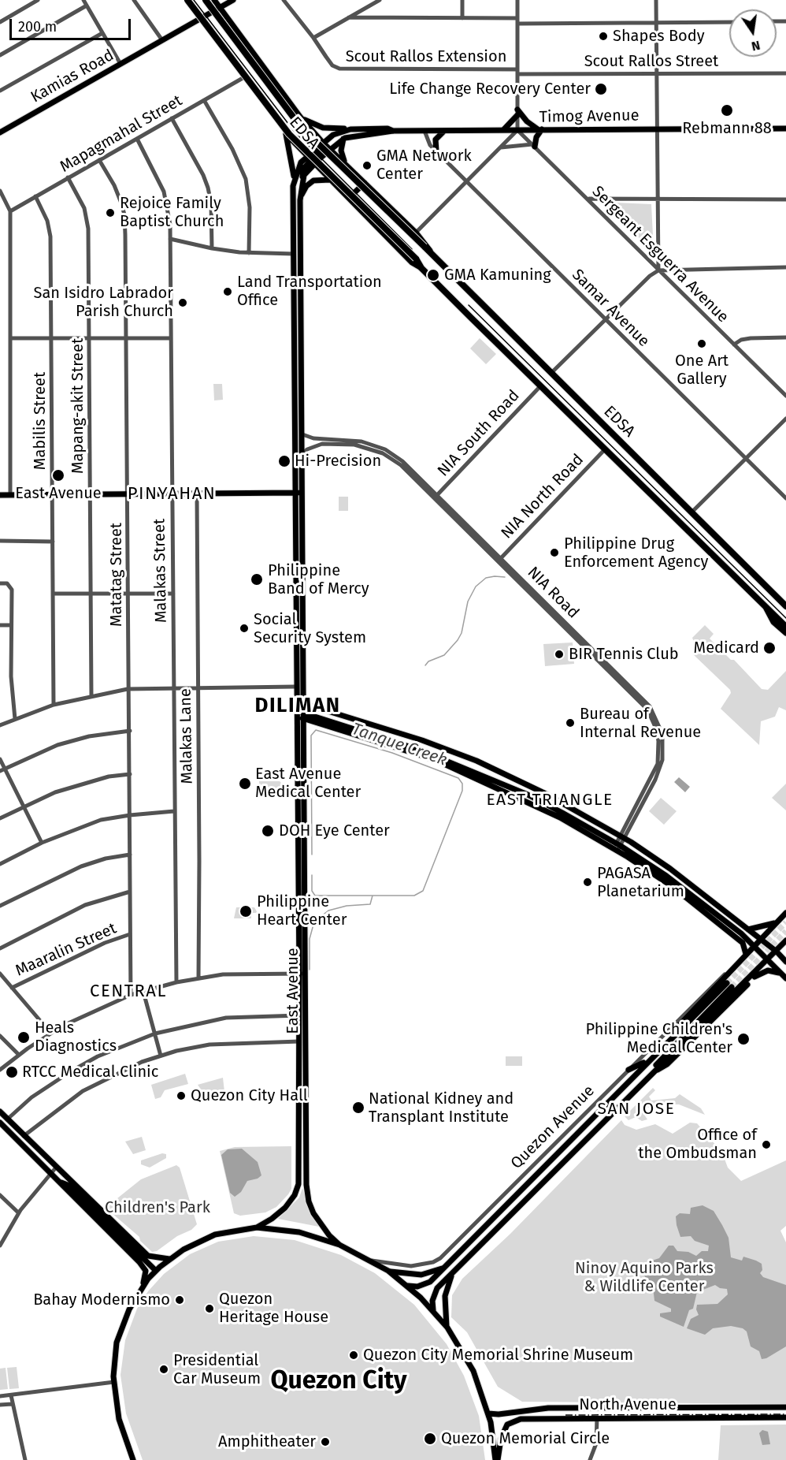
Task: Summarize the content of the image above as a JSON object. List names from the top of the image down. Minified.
{"streets":{"highway":["EDSA"],"main road":["Kamias Road","Timog Avenue","East Avenue","Quezon Avenue","North Avenue"],"street":["Scout Rallos Extension","Scout Rallos Street","Mapagmahal Street","Sergeant Esguerra Avenue","Samar Avenue","Mapang-akit Street","Mabilis Street","NIA South Road","NIA North Road","Malakas Street","Matatag Street","NIA Road","Malakas Lane","Maaralin Street"]},"crossings":[["Scout Rallos Extension","Scout Rallos Street"],["Kamias Road","EDSA"],["Timog Avenue","EDSA"],["Timog Avenue","Sergeant Esguerra Avenue"],["Timog Avenue","Samar Avenue"],["Timog Avenue","East Avenue"],["EDSA","Mapagmahal Street"],["EDSA","NIA South Road"],["EDSA","NIA North Road"],["EDSA","East Avenue"],["Mapagmahal Street","Mapang-akit Street"],["Mapagmahal Street","Mabilis Street"],["Mapagmahal Street","Malakas Street"],["Mapagmahal Street","Matatag Street"],["NIA South Road","NIA Road"],["NIA North Road","NIA Road"],["Matatag Street","Maaralin Street"],["NIA Road","East Avenue"]],"districts":["PINYAHAN","DILIMAN","EAST TRIANGLE","CENTRAL","SAN JOSE","Quezon City"],"water":["Tanque Creek"],"parks":["Children's Park","Ninoy Aquino Parks & Wildlife Center"],"places":["Shapes Body","Life Change Recovery Center","Rebmann 88","GMA Network Center","Rejoice Family Baptist Church","GMA Kamuning","Land Transportation Office","San Isidro Labrador Parish Church","One Art Gallery","Hi-Precision","East Avenue","Philippine Drug Enforcement Agency","Philippine Band of Mercy","Social Security System","Medicard","BIR Tennis Club","Bureau of Internal Revenue","East Avenue Medical Center","DOH Eye Center","PAGASA Planetarium","Philippine Heart Center","Heals Diagnostics","Philippine Children's Medical Center","RTCC Medical Clinic","Quezon City Hall","National Kidney and Transplant Institute","Office of the Ombudsman","Bahay Modernismo","Quezon Heritage House","Quezon City Memorial Shrine Museum","Presidential Car Museum","Quezon Memorial Circle","Amphitheater"],"scale_bar":"200 m","north":"bottom"}
